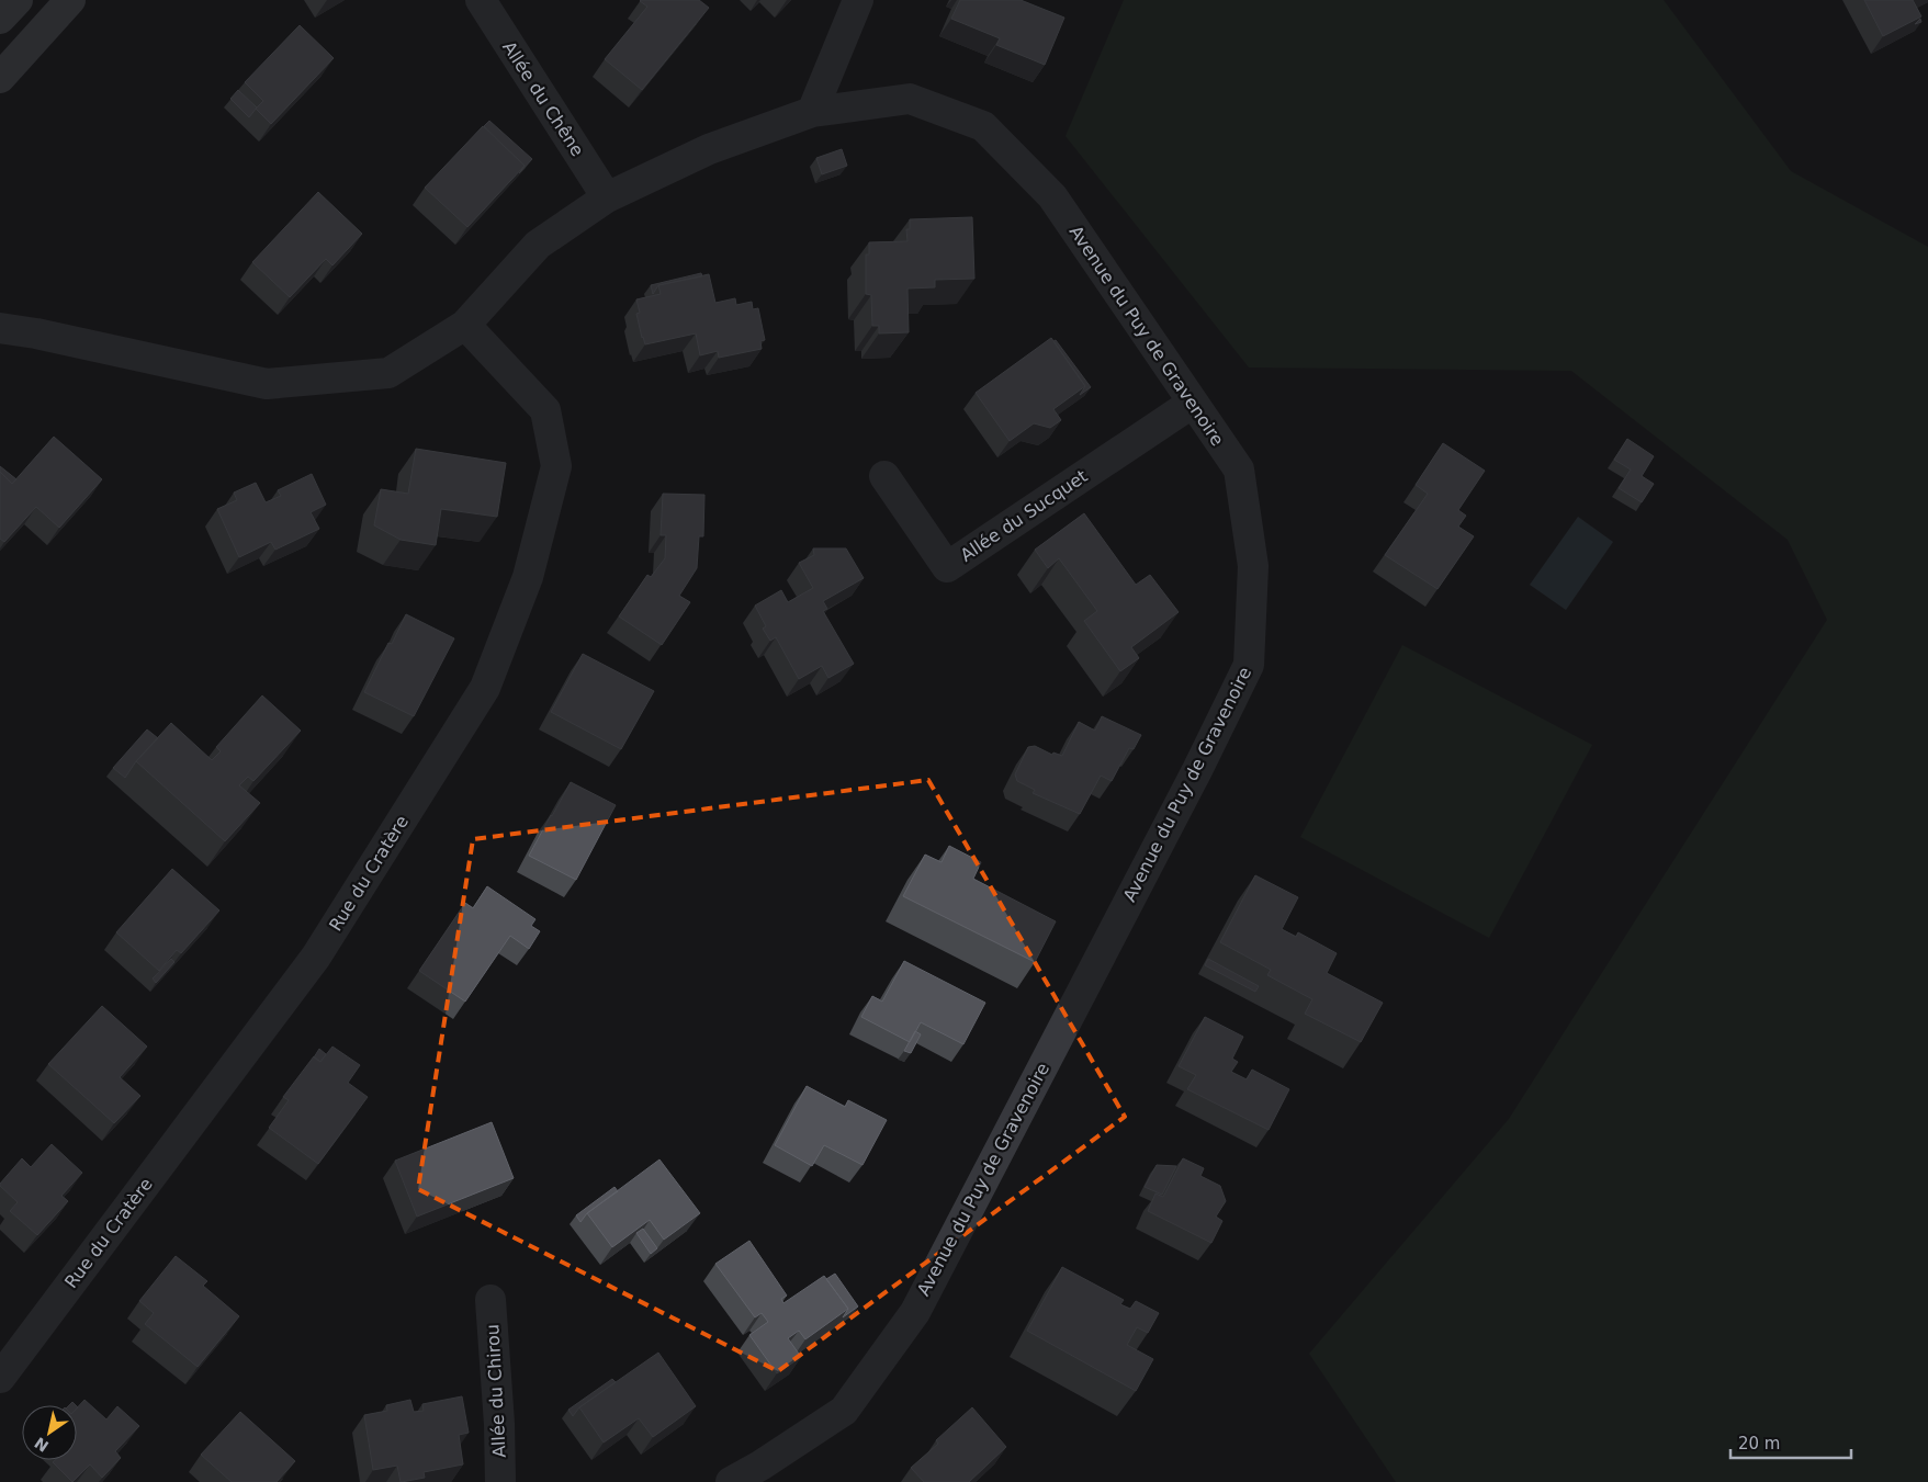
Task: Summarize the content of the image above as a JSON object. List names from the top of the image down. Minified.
{"streets":{"street":["Allée du Chêne","Avenue du Puy de Gravenoire","Allée du Sucquet","Rue du Cratère","Allée du Chirou"]},"crossings":[["Allée du Chêne","Avenue du Puy de Gravenoire"],["Avenue du Puy de Gravenoire","Allée du Sucquet"],["Avenue du Puy de Gravenoire","Rue du Cratère"]],"scale_bar":"20 m","north":"bottom left"}
